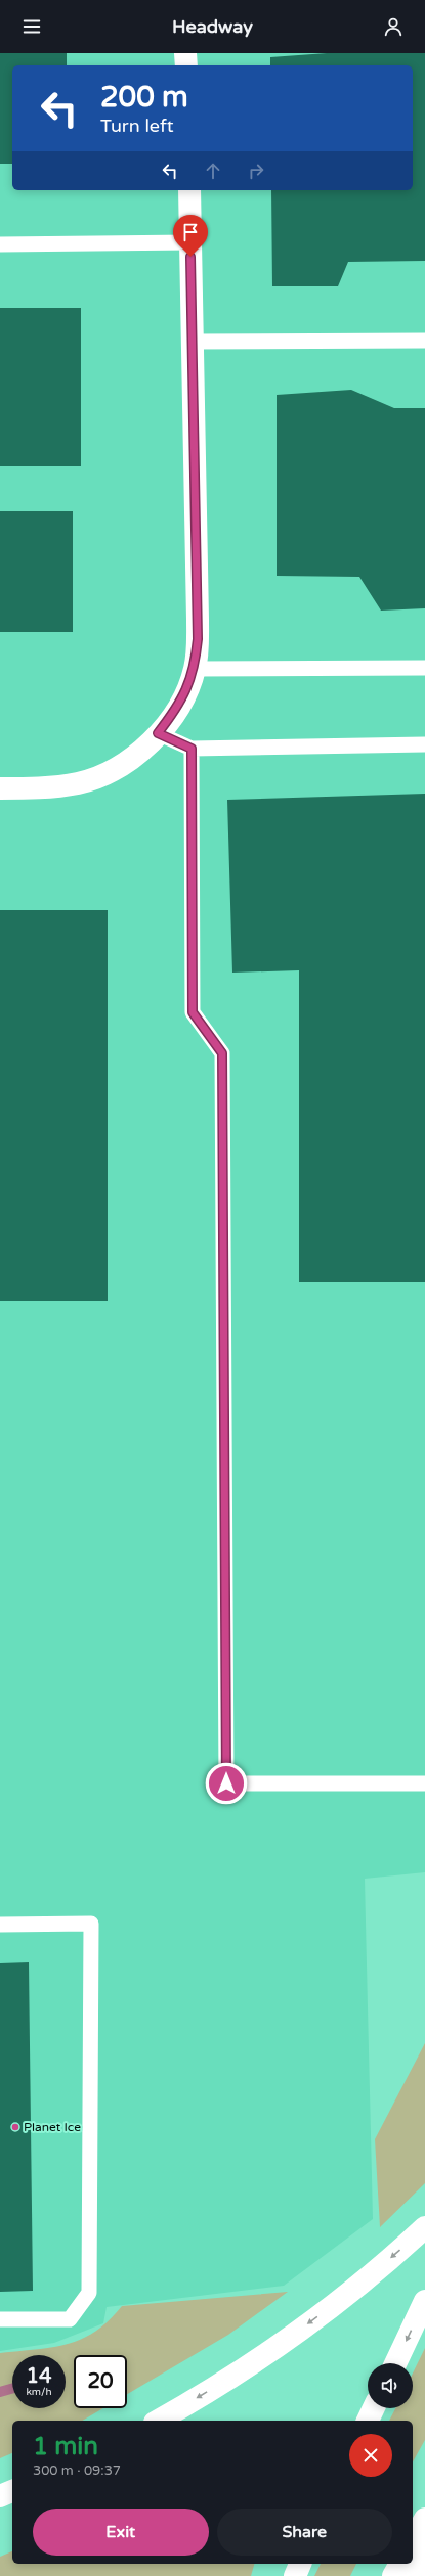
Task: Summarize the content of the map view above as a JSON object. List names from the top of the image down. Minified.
{"places":["Planet Ice"],"page":{"header":"Headway","turn":["200 m","Turn left"],"speed":"14 km/h","limit":"20","heading":["1 min","300 m · 09:37"],"buttons":["Exit","Share"]}}
